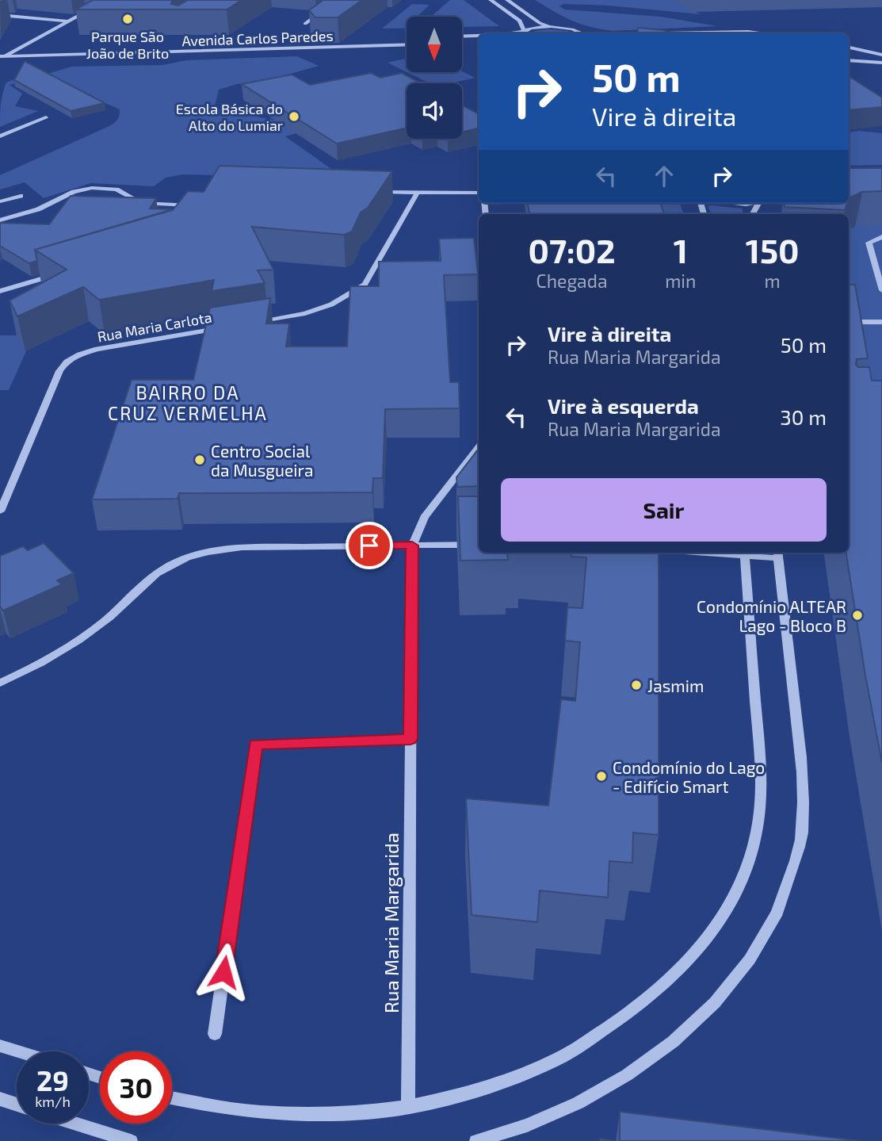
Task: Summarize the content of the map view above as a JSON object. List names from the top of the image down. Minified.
{"streets":{"street":["Avenida Carlos Paredes","Rua Maria Carlota","Rua Maria Margarida"]},"districts":["BAIRRO DA CRUZ VERMELHA"],"places":["Parque São João de Brito","Escola Básica do Alto do Lumiar","Centro Social da Musgueira","Condomínio ALTEAR Lago - Bloco B","Jasmim","Condomínio do Lago - Edifício Smart"],"north":"bottom","page":{"turn":["50 m","Vire à direita"],"eta":["07:02","Chegada","1","min","150","m"],"list":[{"name":"Vire à direita","note":"Rua Maria Margarida","value":"50 m"},{"name":"Vire à esquerda","note":"Rua Maria Margarida","value":"30 m"}],"buttons":"Sair","speed":"29 km/h","limit":"30"}}
